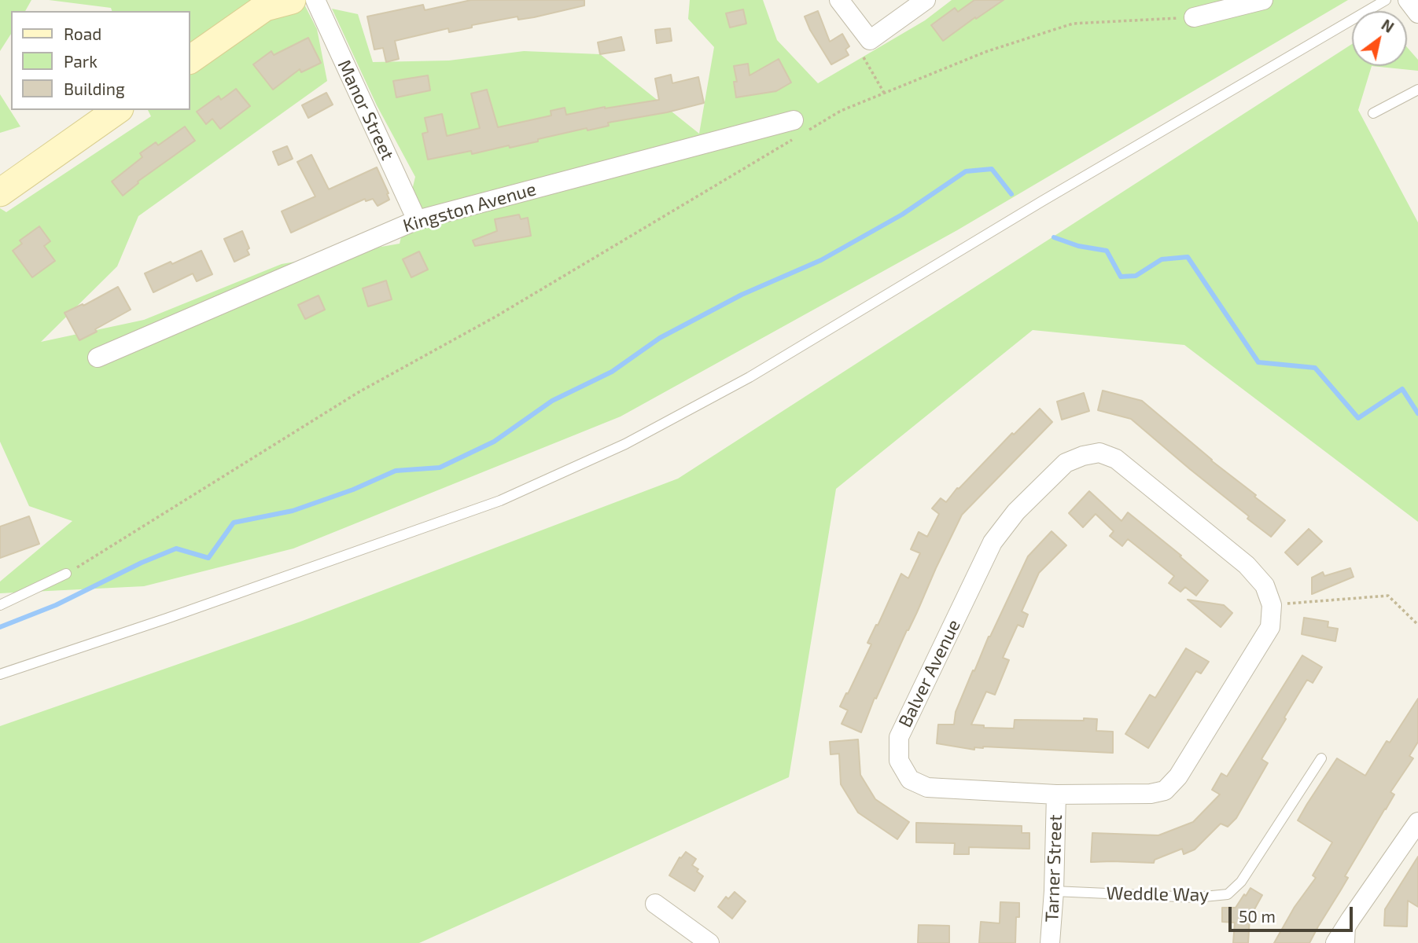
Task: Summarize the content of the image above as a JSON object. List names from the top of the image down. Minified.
{"streets":{"street":["Manor Street","Kingston Avenue","Balver Avenue","Tarner Street"],"lane":["Weddle Way"]},"crossings":[["Manor Street","Kingston Avenue"],["Balver Avenue","Tarner Street"],["Tarner Street","Weddle Way"]],"legend":["Road","Park","Building"],"scale_bar":"50 m","north":"top right"}
